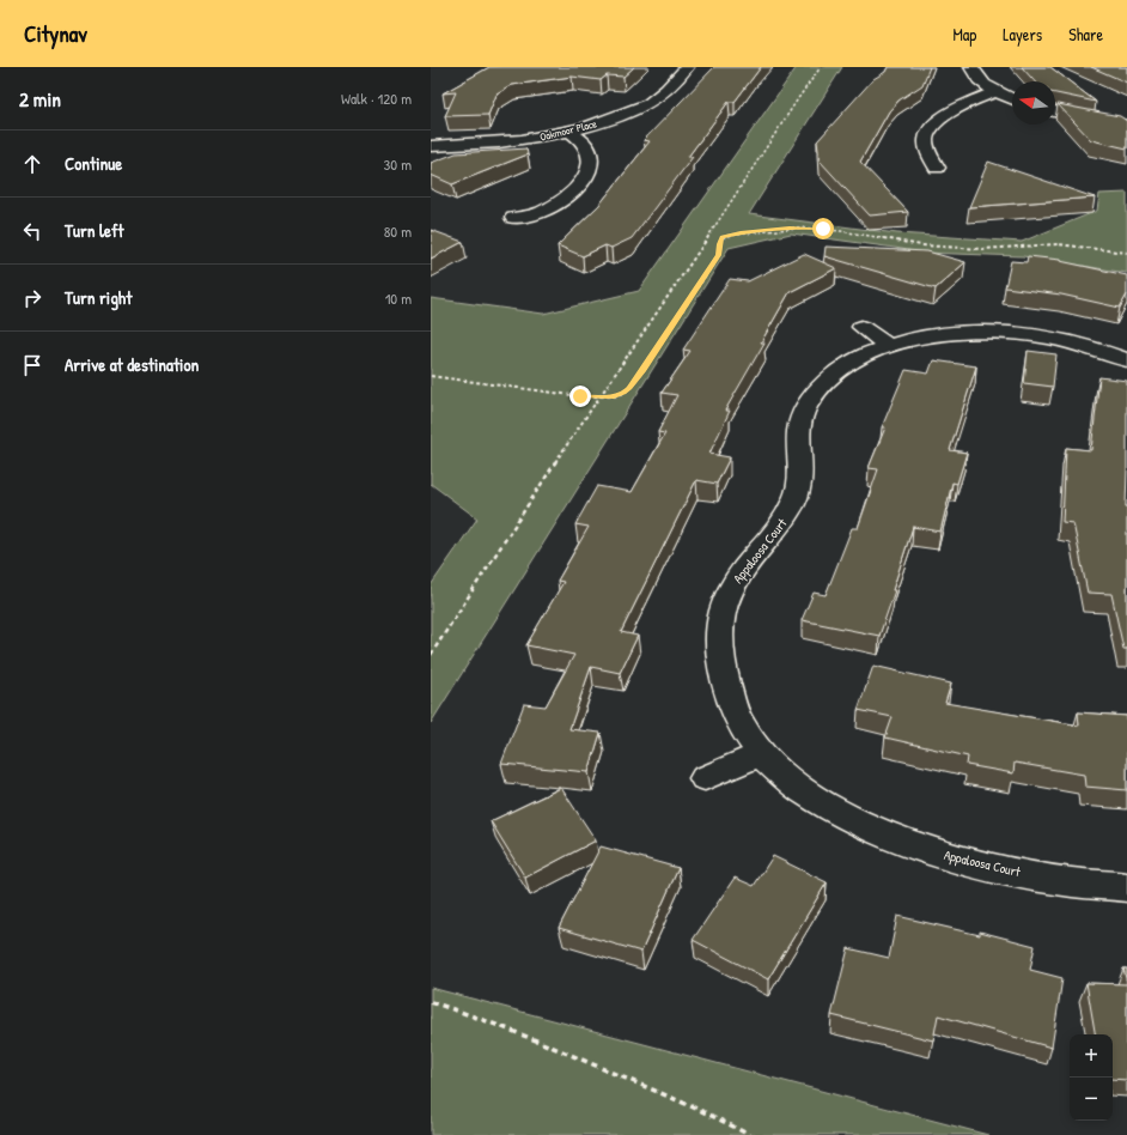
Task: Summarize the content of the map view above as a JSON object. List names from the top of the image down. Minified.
{"streets":{"street":["Oakmoor Place","Appaloosa Court"]},"north":"left","page":{"header":"Citynav","nav":["Map","Layers","Share"],"heading":["2 min","Walk · 120 m"],"list":[["Continue","30 m"],["Turn left","80 m"],["Turn right","10 m"],"Arrive at destination"],"map_buttons":["+","−"]}}
